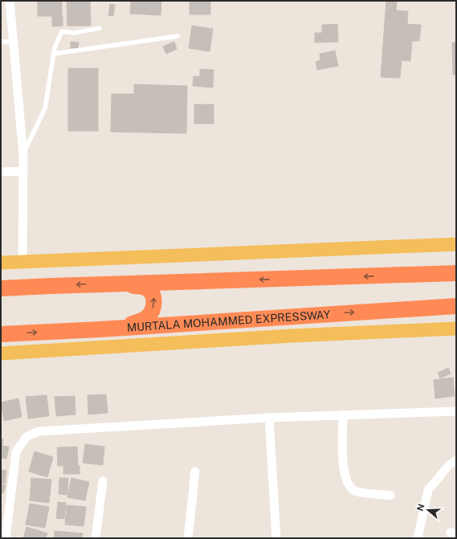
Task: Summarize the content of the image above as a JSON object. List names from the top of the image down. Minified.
{"streets":{"highway":["MURTALA MOHAMMED EXPRESSWAY"]},"north":"left"}
